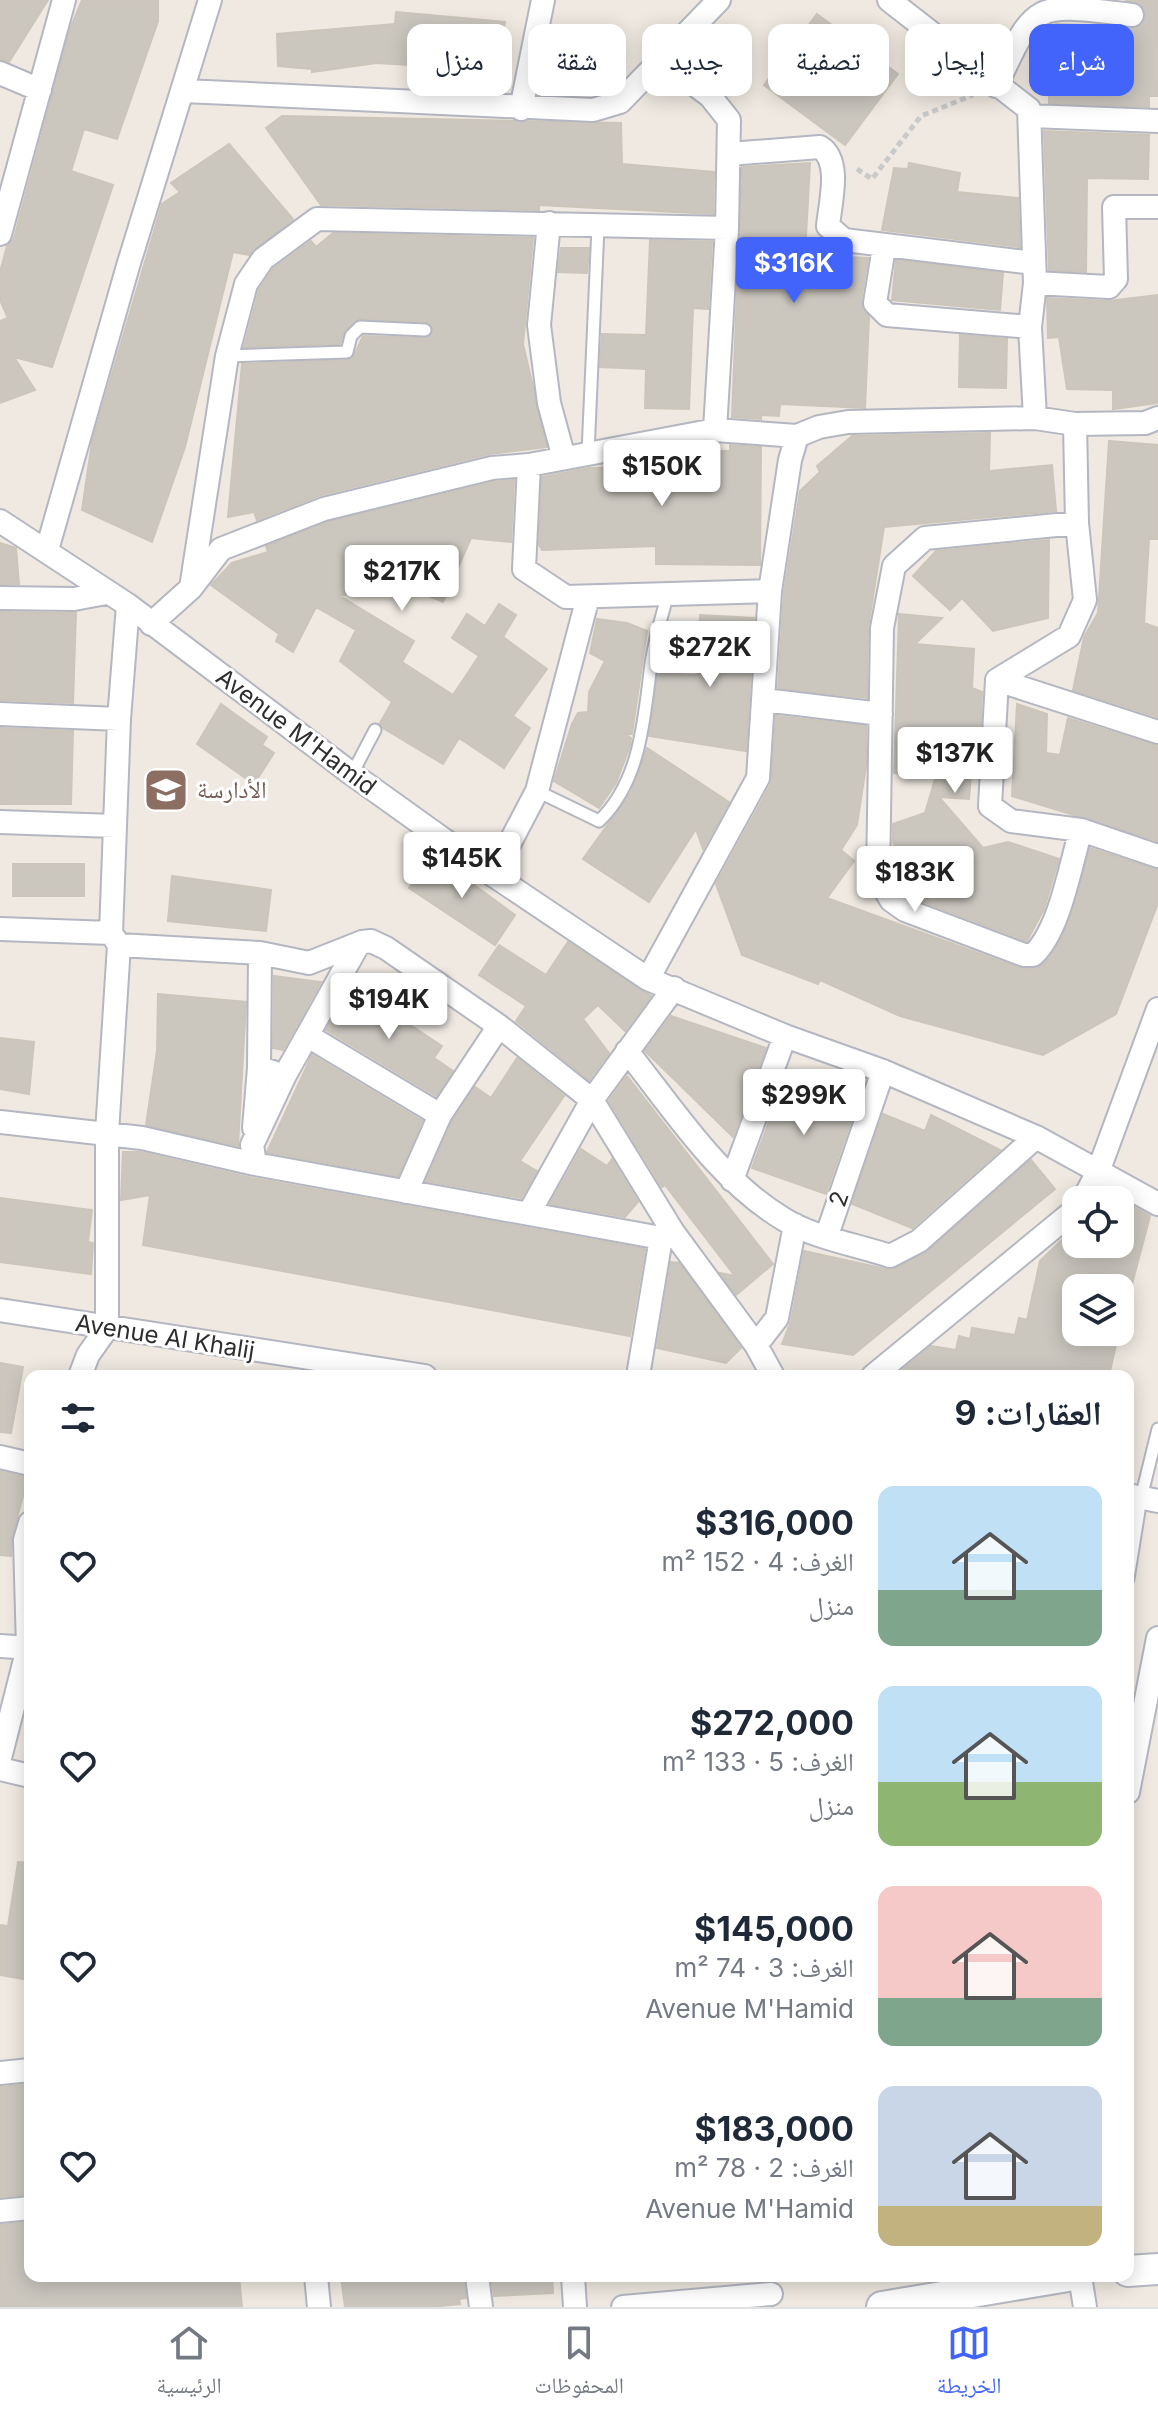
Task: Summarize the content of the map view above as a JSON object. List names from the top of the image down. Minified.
{"streets":{"street":["Avenue M'Hamid","2","Avenue Al Khalij"]},"crossings":[["Avenue M'Hamid","2"]],"places":{"school or university":["الأدارسة"]},"page":{"chip":["شراء","إيجار","تصفية","جديد","شقة","منزل"],"price":["$316K","$150K","$217K","$272K","$137K","$145K","$183K","$194K","$299K"],"heading":"العقارات: 9","list":[{"name":"$316,000","note":"الغرف: 4 · 152 m² · منزل"},{"name":"$272,000","note":"الغرف: 5 · 133 m² · منزل"},{"name":"$145,000","note":"الغرف: 3 · 74 m² · Avenue M'Hamid"},{"name":"$183,000","note":"الغرف: 2 · 78 m² · Avenue M'Hamid"}],"tabs":["الخريطة","المحفوظات","الرئيسية"]}}
